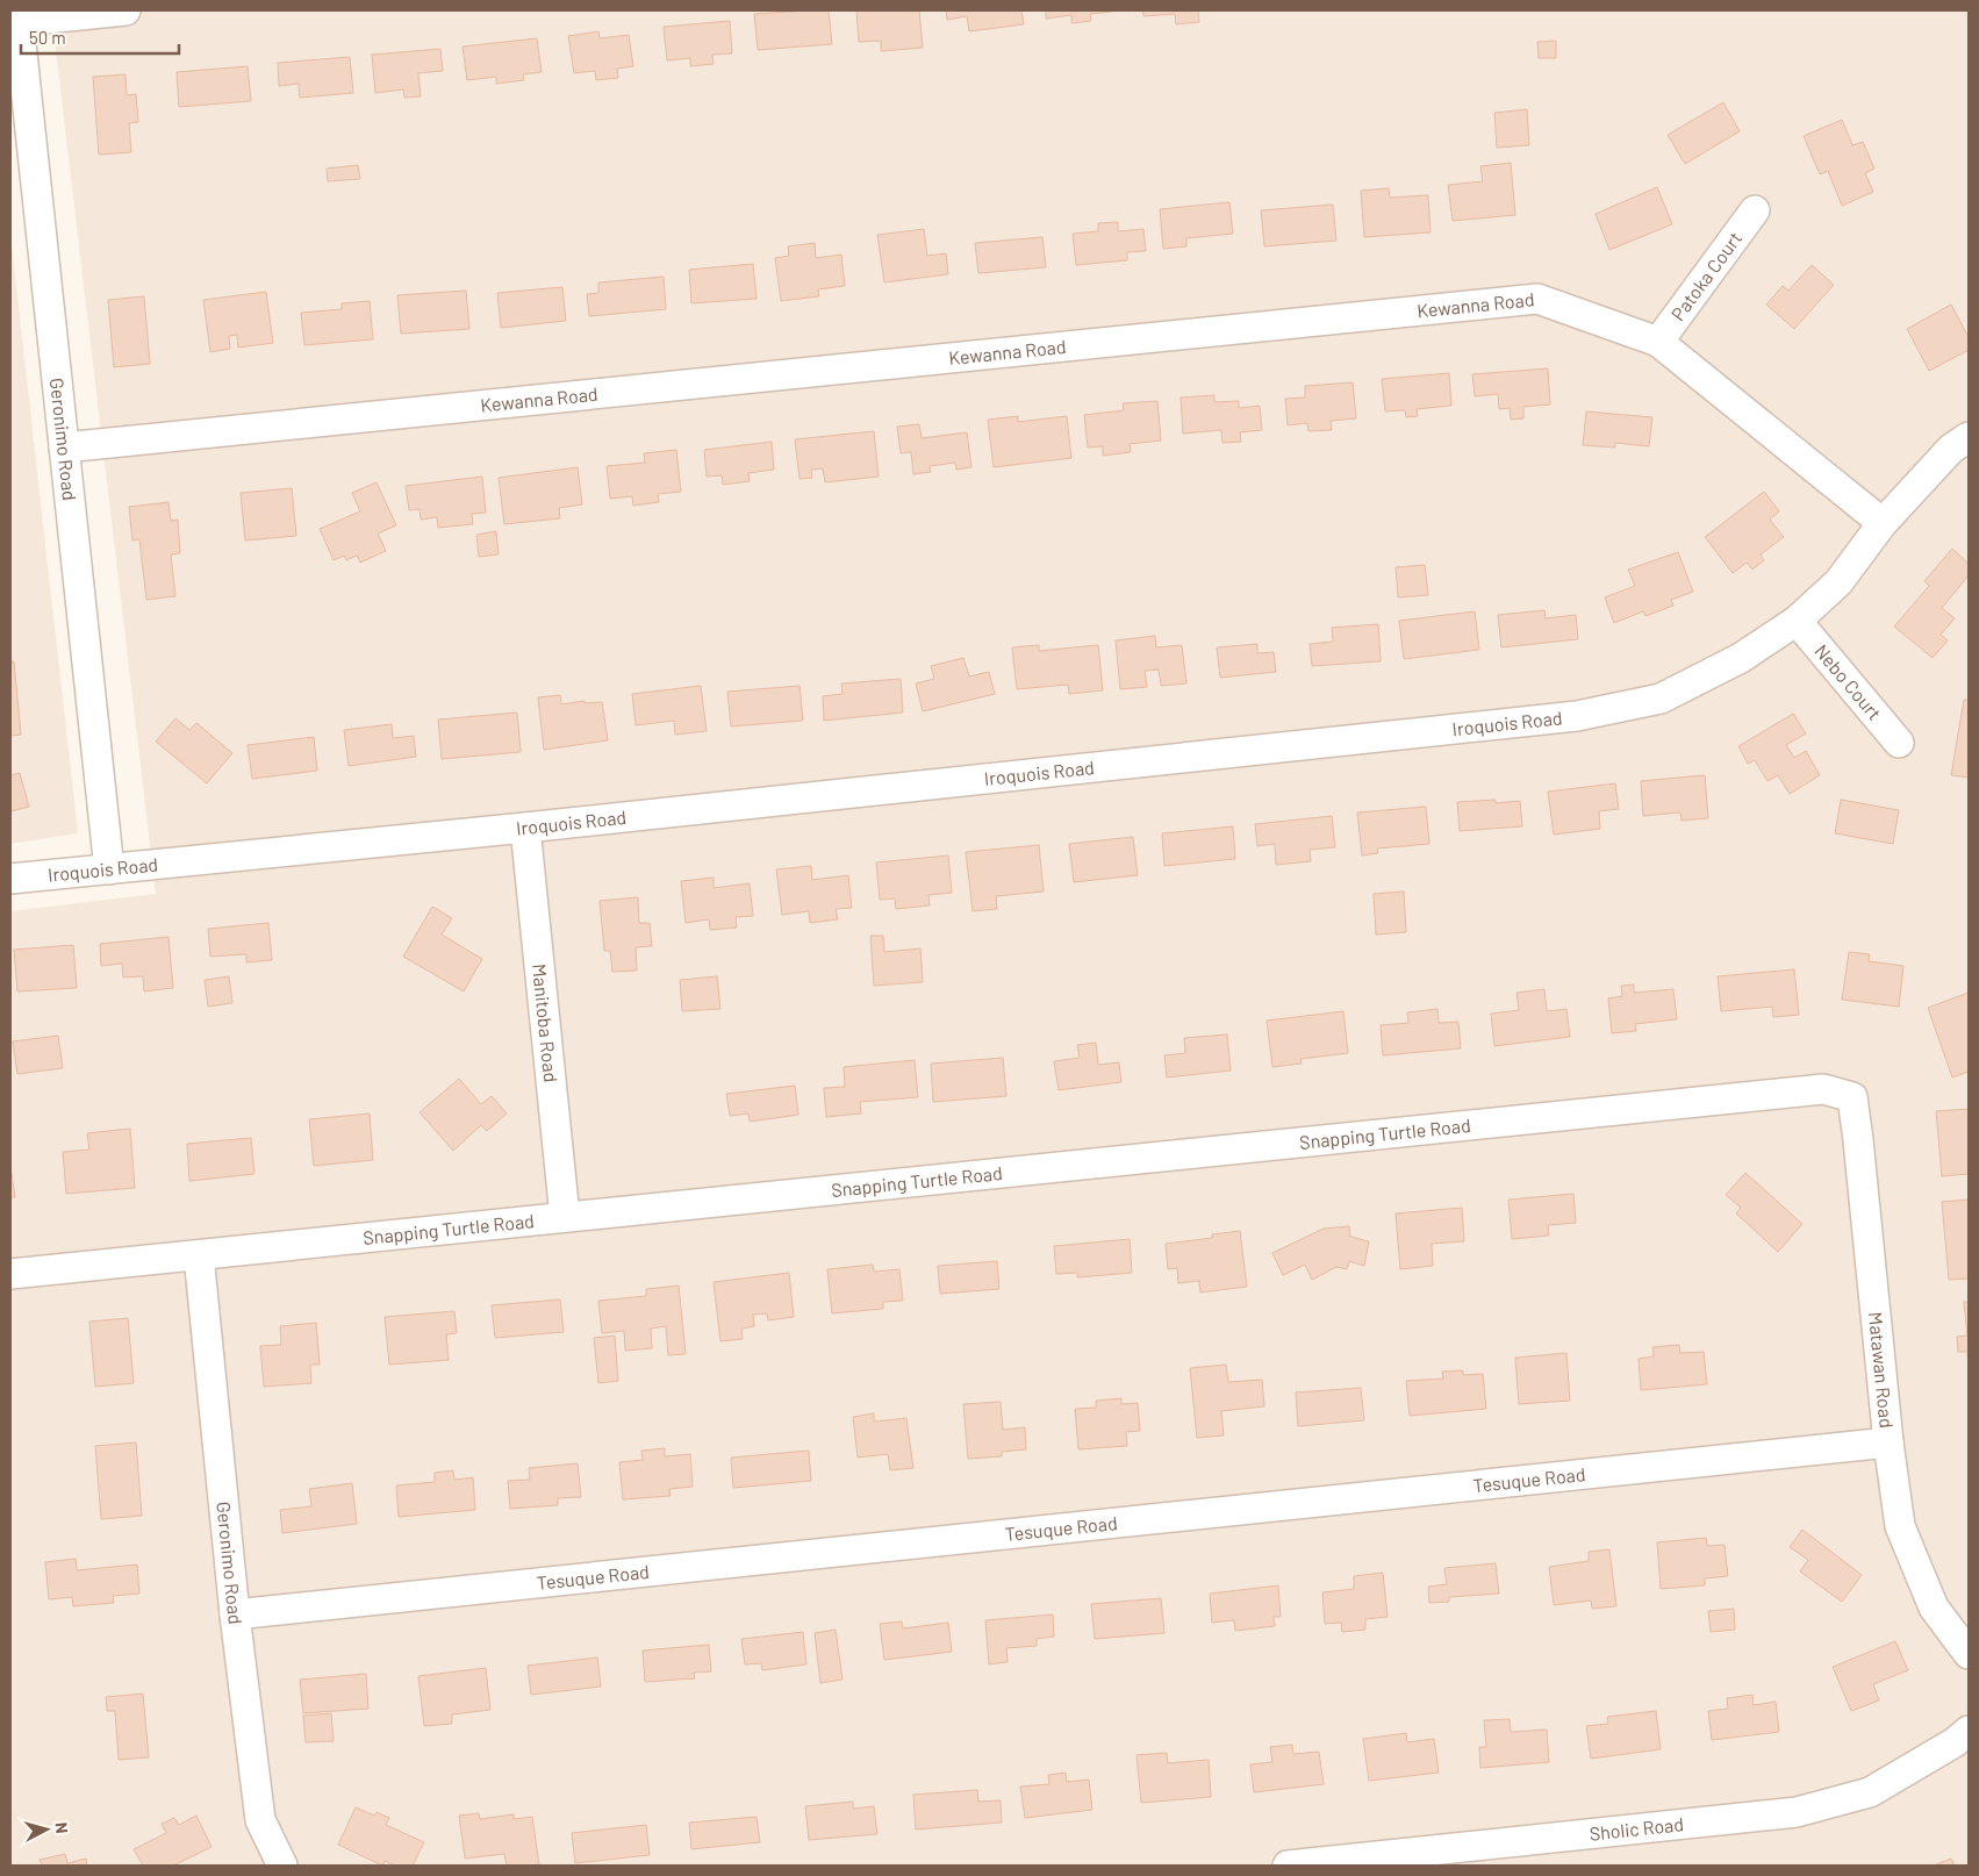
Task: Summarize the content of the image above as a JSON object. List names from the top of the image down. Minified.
{"streets":{"street":["Patoka Court","Kewanna Road","Geronimo Road","Nebo Court","Iroquois Road","Manitoba Road","Snapping Turtle Road","Matawan Road","Tesuque Road","Sholic Road"]},"crossings":[["Patoka Court","Kewanna Road"],["Kewanna Road","Geronimo Road"],["Kewanna Road","Iroquois Road"],["Geronimo Road","Iroquois Road"],["Geronimo Road","Snapping Turtle Road"],["Geronimo Road","Tesuque Road"],["Nebo Court","Iroquois Road"],["Iroquois Road","Manitoba Road"],["Manitoba Road","Snapping Turtle Road"],["Snapping Turtle Road","Matawan Road"],["Matawan Road","Tesuque Road"]],"scale_bar":"50 m","north":"right"}
